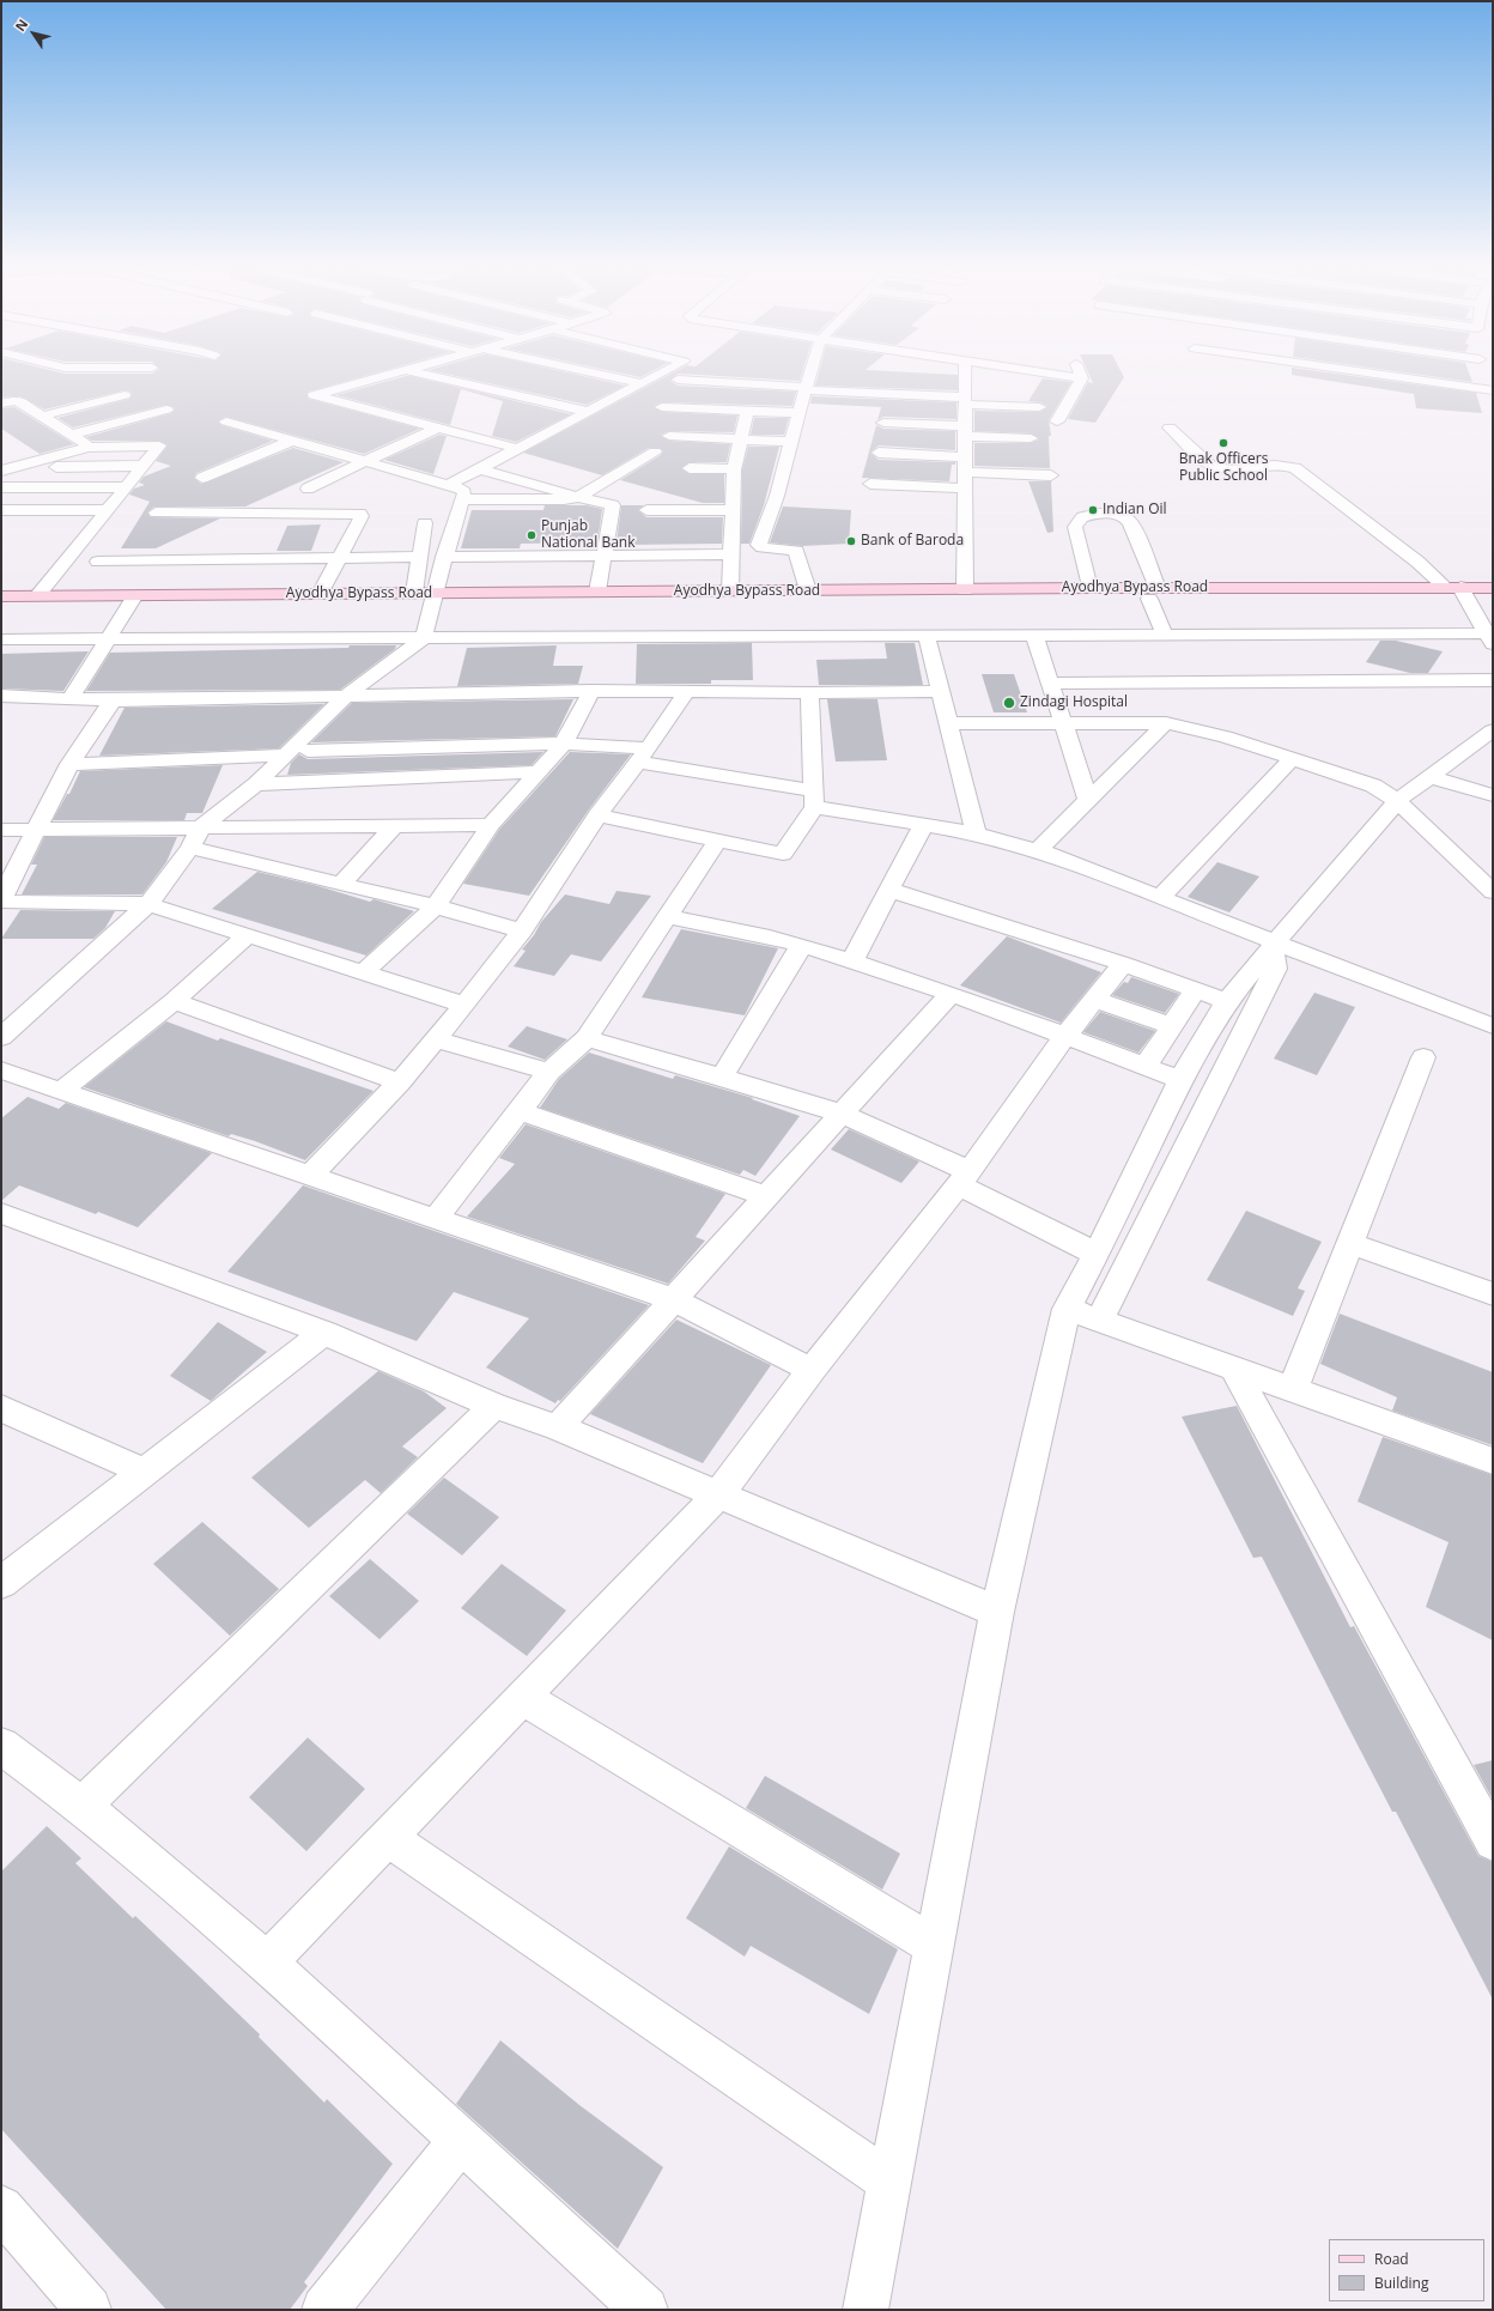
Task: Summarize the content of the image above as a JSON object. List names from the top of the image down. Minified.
{"streets":{"main road":["Ayodhya Bypass Road"]},"places":["Bnak Officers Public School","Indian Oil","Punjab National Bank","Bank of Baroda","Zindagi Hospital"],"legend":["Road","Building"],"north":"top left"}
